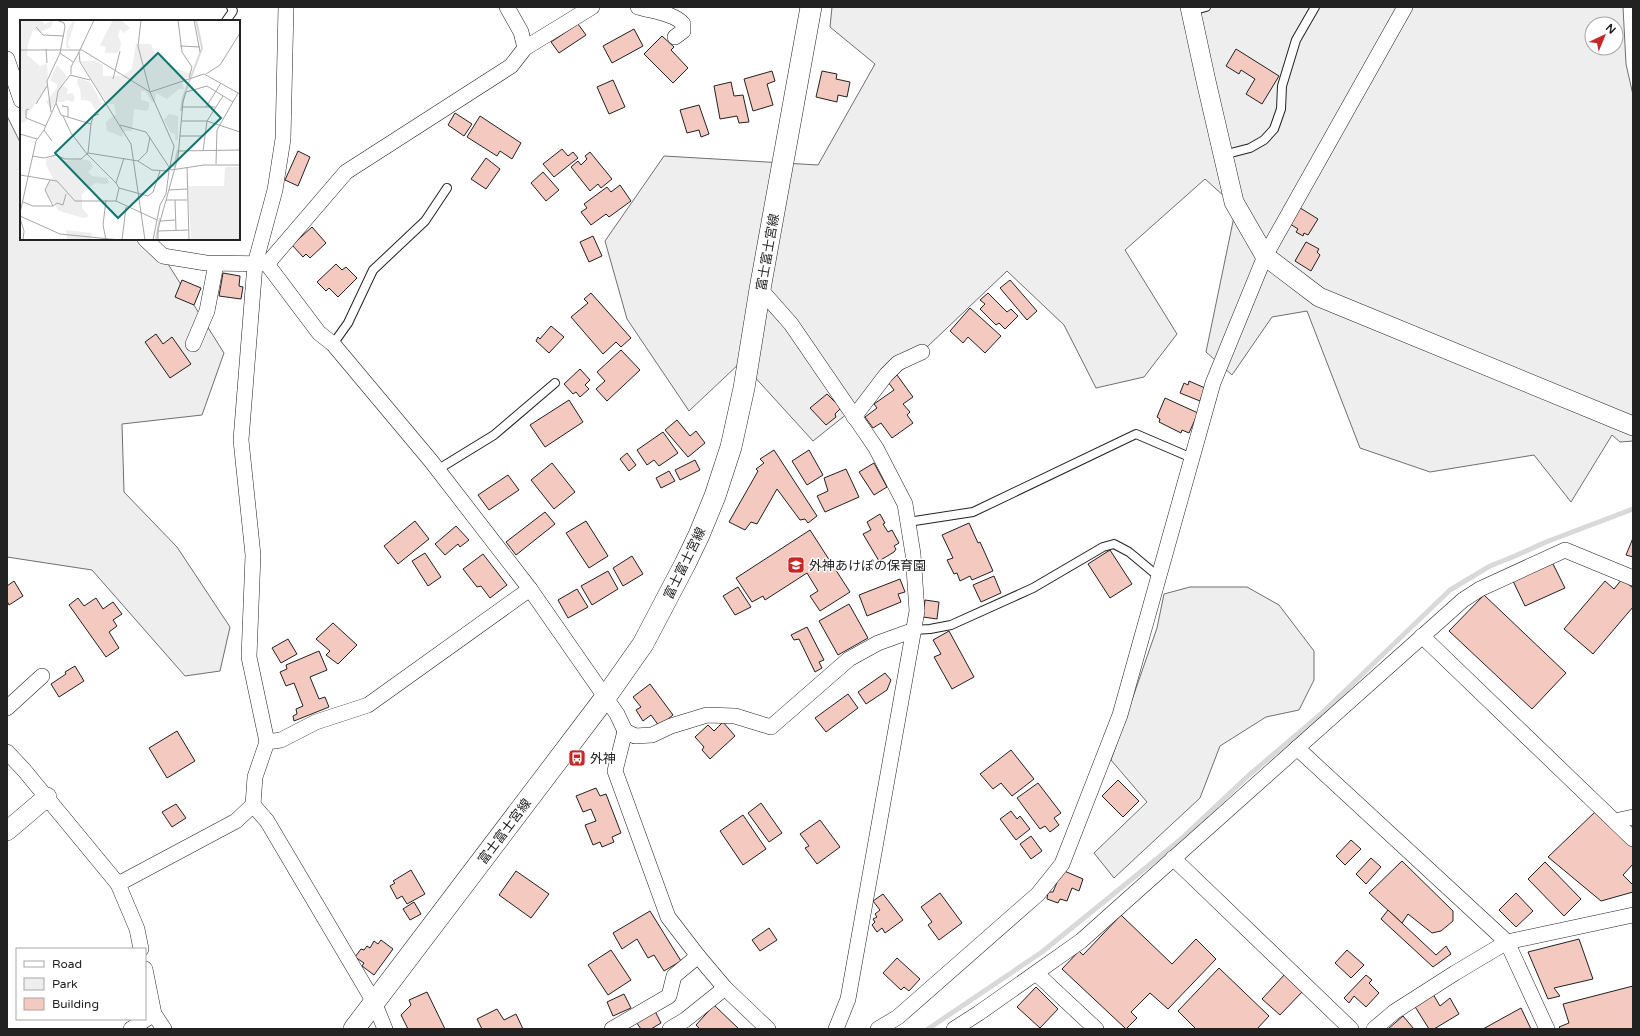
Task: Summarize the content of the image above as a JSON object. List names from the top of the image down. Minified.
{"streets":{"main road":["富士富士宮線"]},"places":{"school or university":["外神あけぼの保育園"],"bus stop":["外神"]},"legend":["Road","Park","Building"],"north":"top right"}
